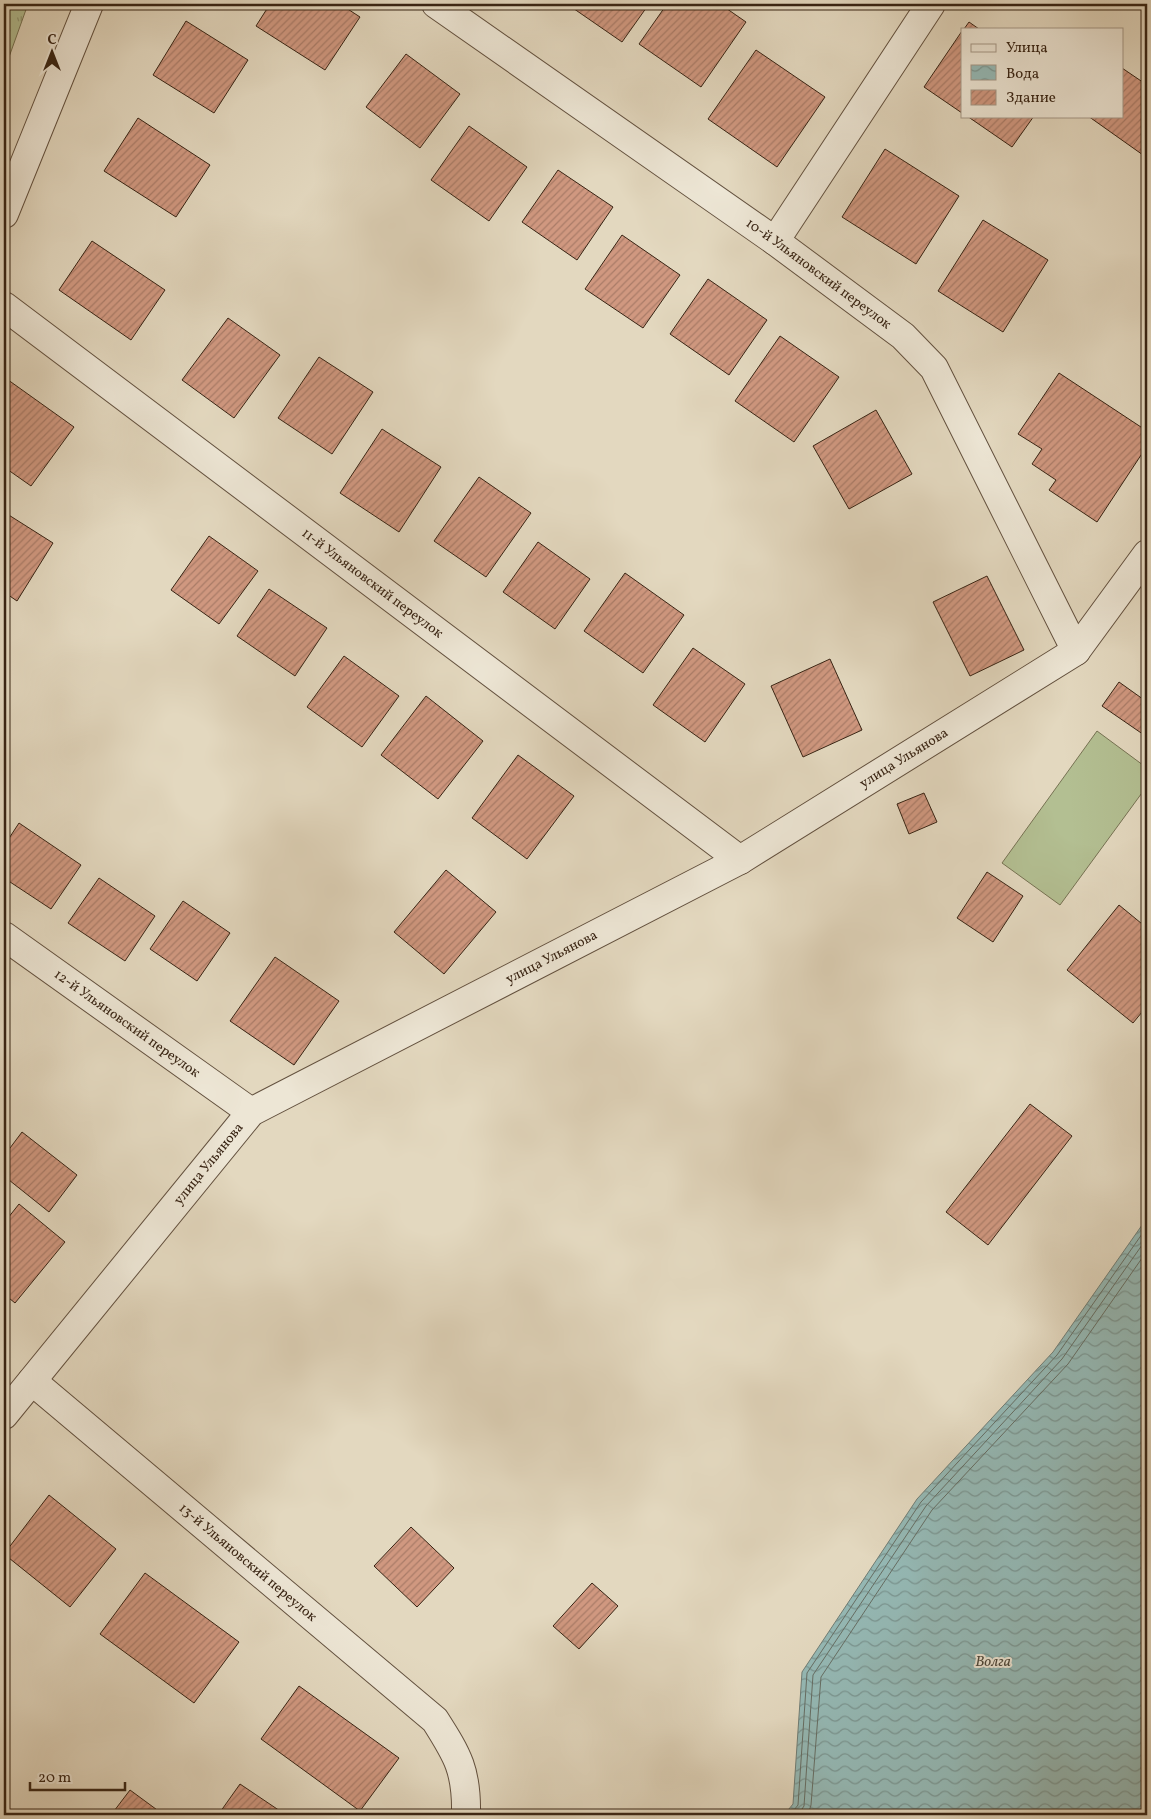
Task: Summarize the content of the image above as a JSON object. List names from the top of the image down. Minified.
{"streets":{"street":["10-й Ульяновский переулок","11-й Ульяновский переулок","улица Ульянова","12-й Ульяновский переулок","13-й Ульяновский переулок"]},"crossings":[["10-й Ульяновский переулок","улица Ульянова"],["11-й Ульяновский переулок","улица Ульянова"],["улица Ульянова","12-й Ульяновский переулок"],["улица Ульянова","13-й Ульяновский переулок"]],"water":["Волга"],"legend":["Улица","Вода","Здание"],"scale_bar":"20 m","north":"top"}
